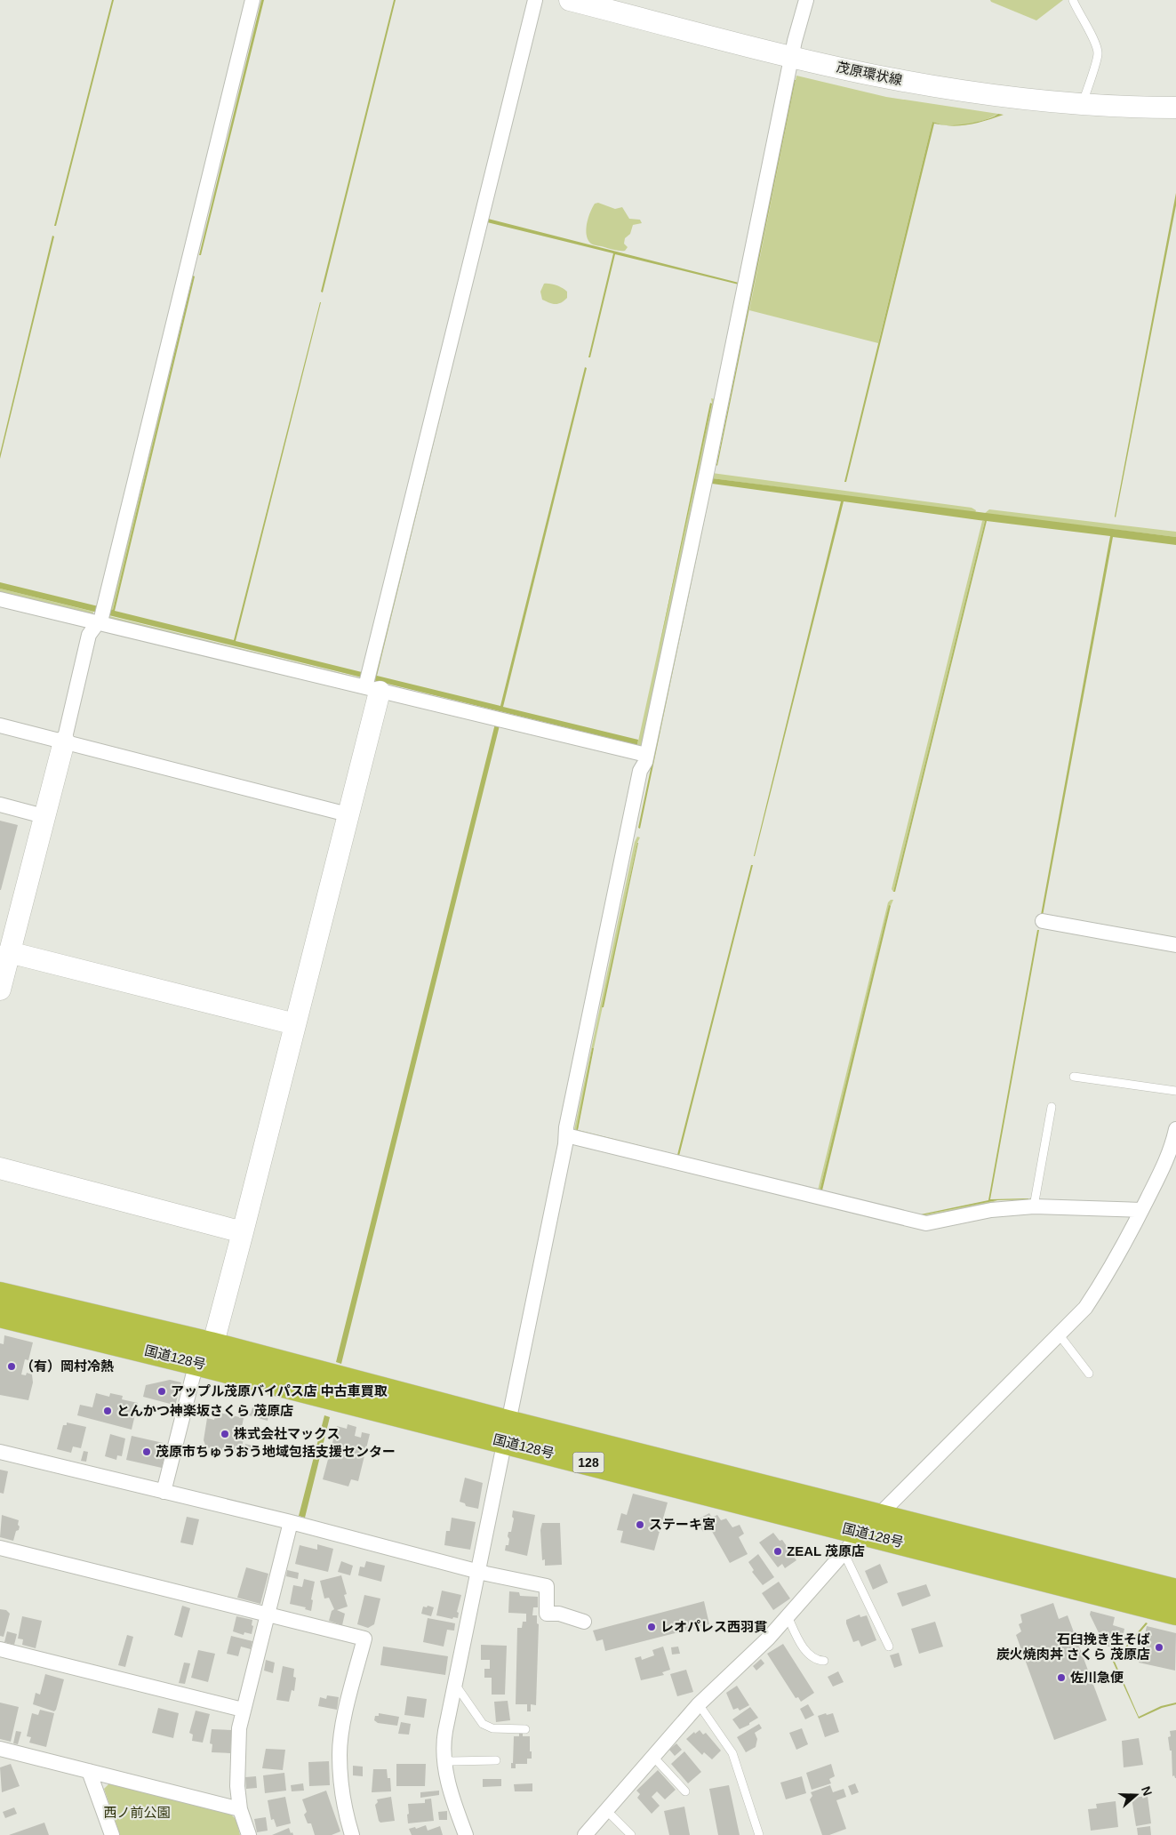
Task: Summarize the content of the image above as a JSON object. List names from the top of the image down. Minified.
{"streets":{"highway":["国道128号","128"],"street":["茂原環状線"]},"parks":["西ノ前公園"],"places":["（有）岡村冷熱","アップル茂原バイパス店 中古車買取","とんかつ神楽坂さくら 茂原店","株式会社マックス","茂原市ちゅうおう地域包括支援センター","ステーキ宮","ZEAL 茂原店","レオパレス西羽貫","石臼挽き生そば 炭火焼肉丼 さくら 茂原店","佐川急便"],"north":"right"}
